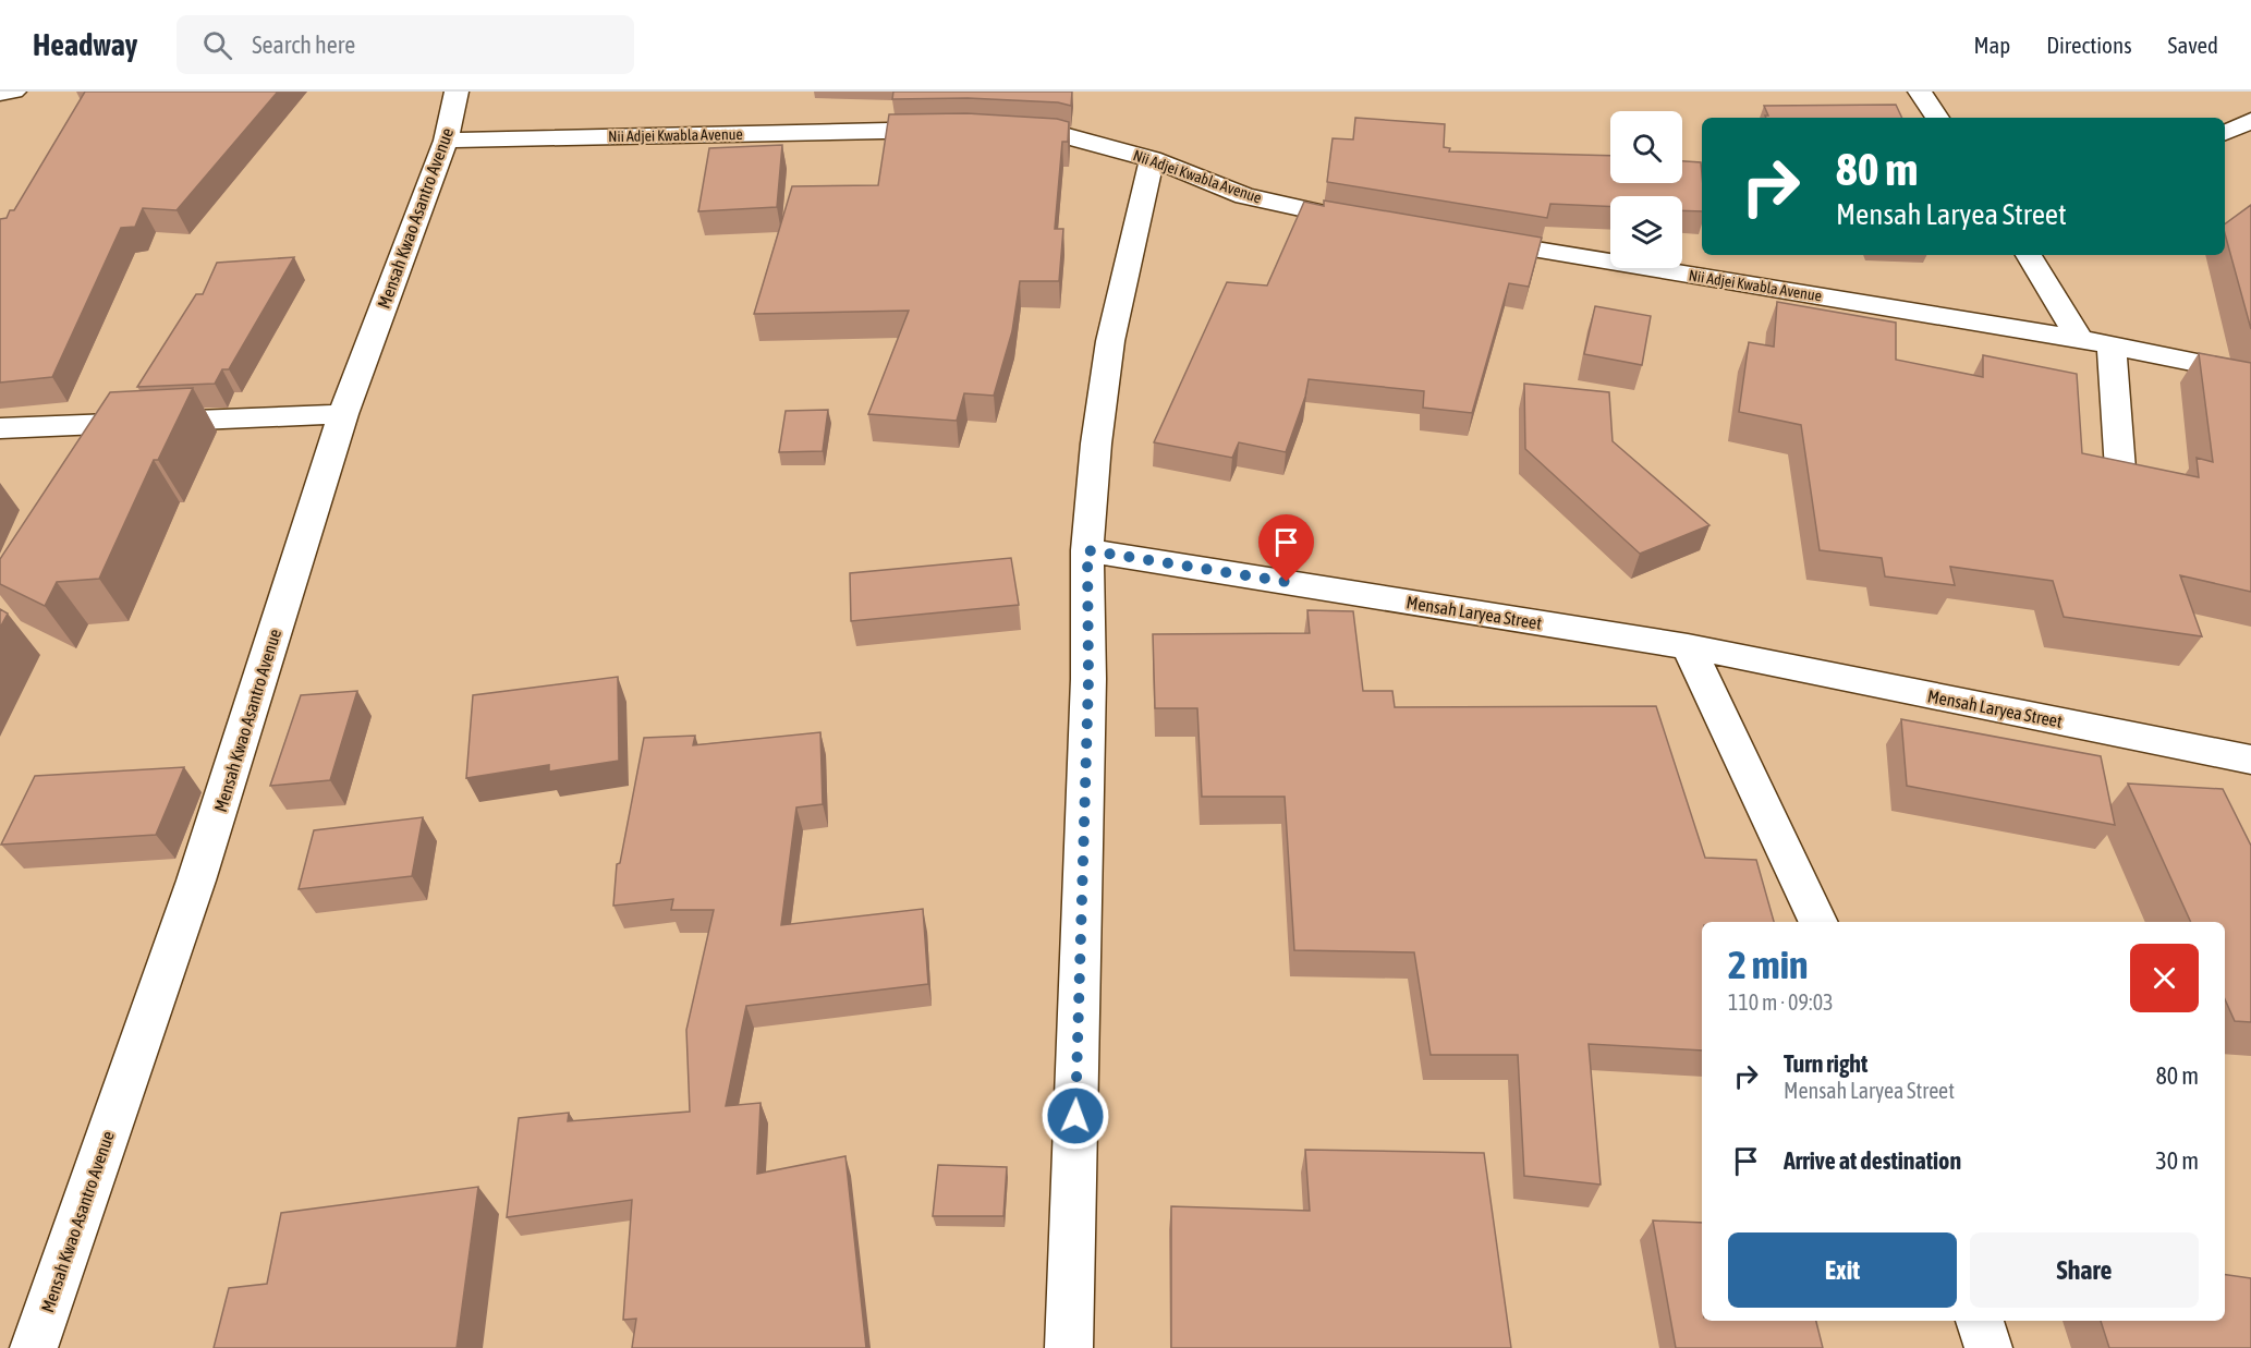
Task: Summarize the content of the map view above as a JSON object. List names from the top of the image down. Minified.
{"streets":{"street":["Nii Adjei Kwabla Avenue","Mensah Kwao Asantro Avenue","Mensah Laryea Street"]},"crossings":[["Nii Adjei Kwabla Avenue","Mensah Kwao Asantro Avenue"]],"page":{"header":"Headway","search":"Search here","nav":["Map","Directions","Saved"],"turn":["80 m","Mensah Laryea Street"],"heading":["2 min","110 m · 09:03"],"list":[{"name":"Turn right","note":"Mensah Laryea Street","value":"80 m"},{"name":"Arrive at destination","value":"30 m"}],"buttons":["Exit","Share"]}}
